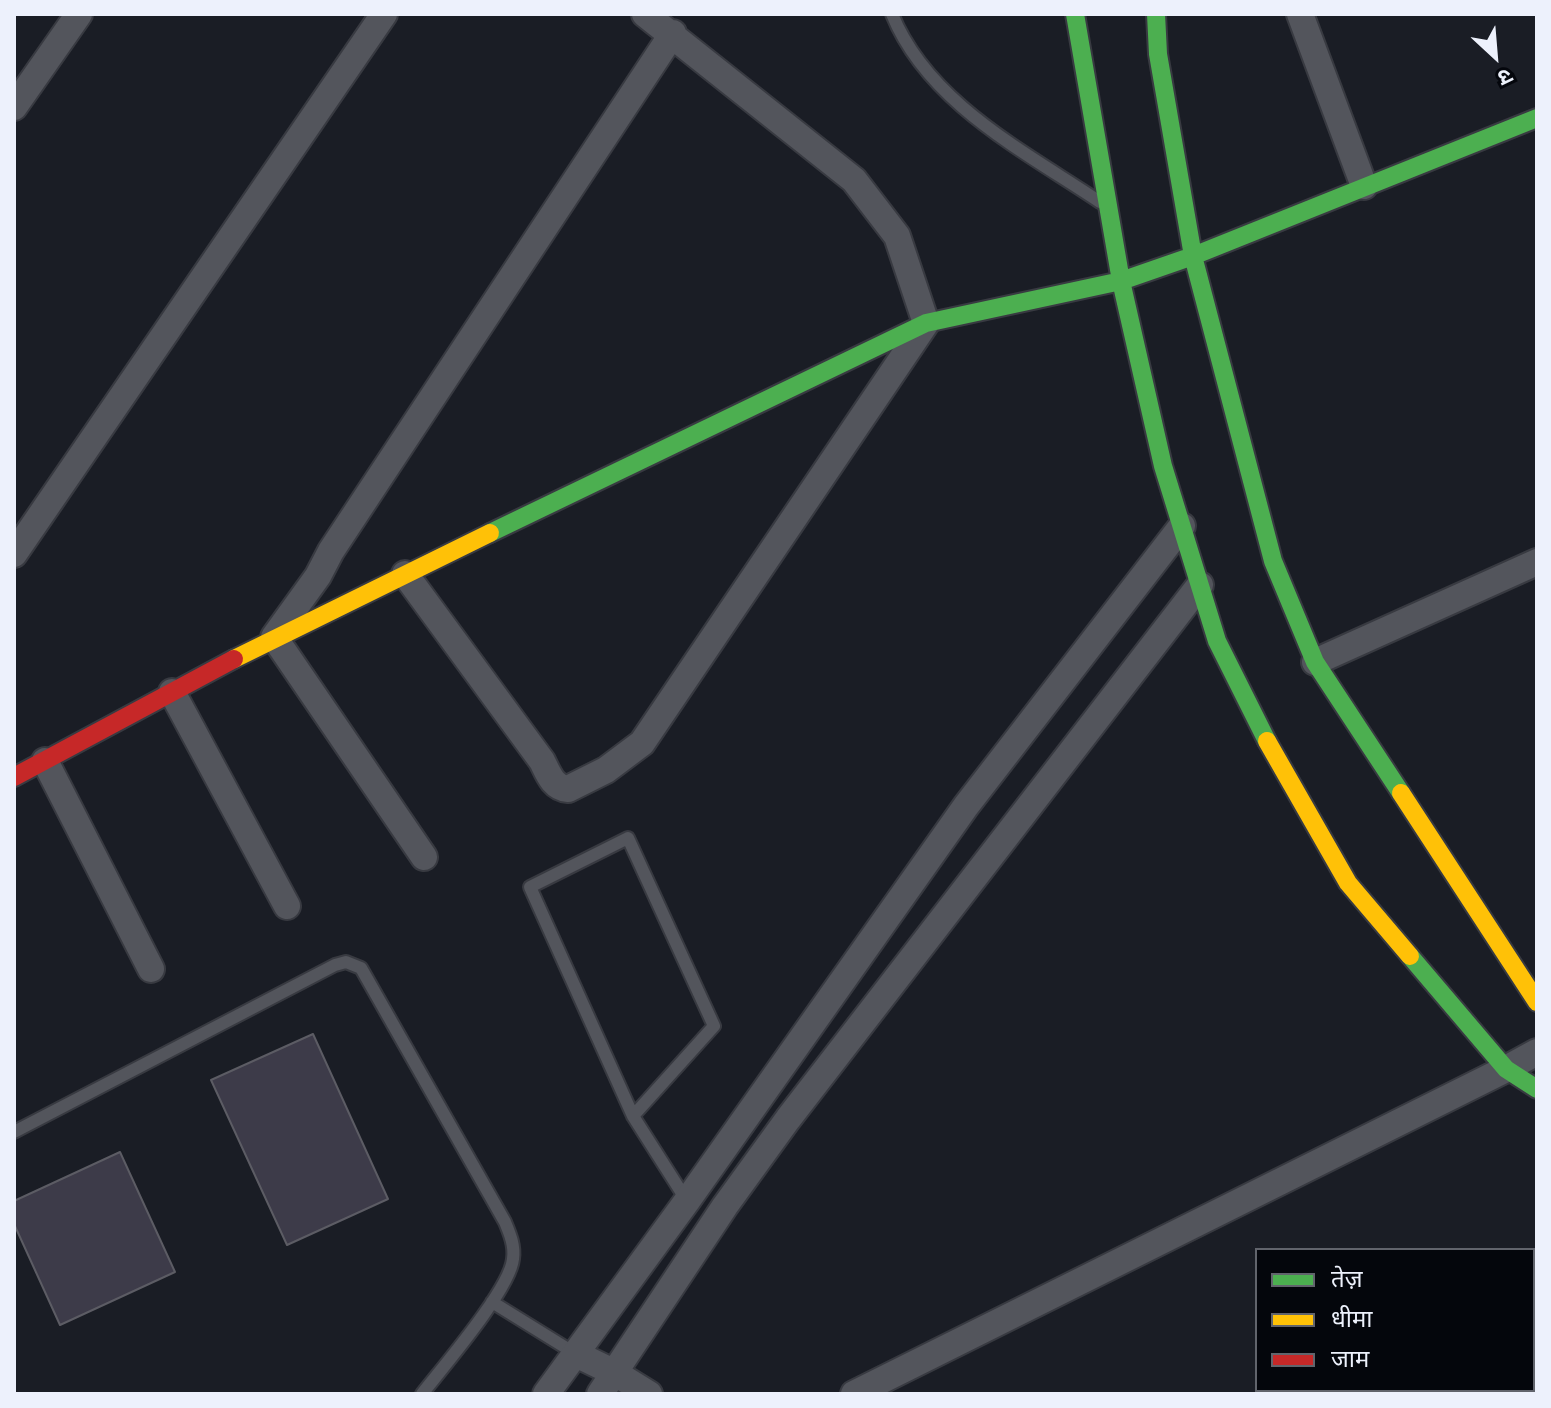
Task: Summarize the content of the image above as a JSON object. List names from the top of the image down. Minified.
{"legend":["तेज़","धीमा","जाम"],"north":"bottom right"}
